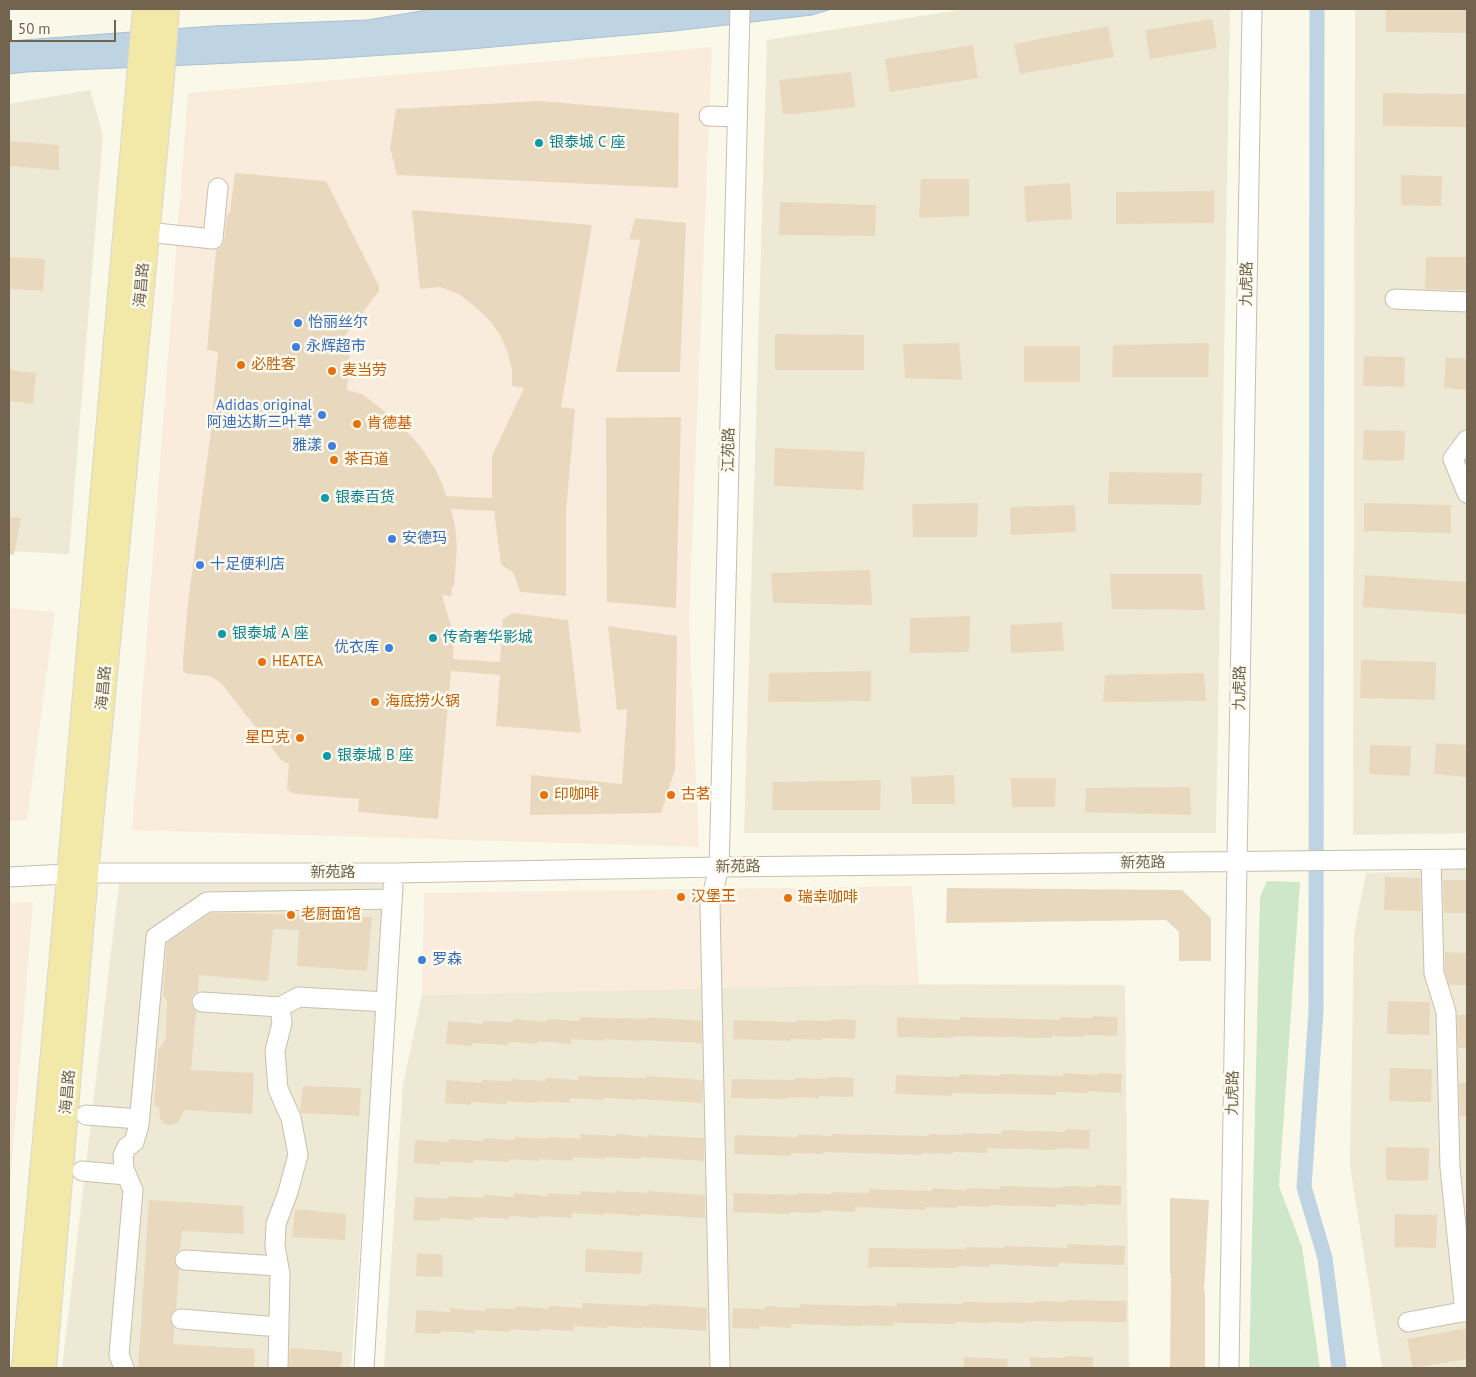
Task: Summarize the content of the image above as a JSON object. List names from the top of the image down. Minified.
{"streets":{"main road":["海昌路"],"street":["九虎路","江苑路","新苑路"]},"crossings":[["九虎路","新苑路"],["海昌路","新苑路"],["江苑路","新苑路"]],"places":["银泰城 C 座","怡丽丝尔","永辉超市","必胜客","麦当劳","Adidas original 阿迪达斯三叶草","肯德基","雅漾","茶百道","银泰百货","安德玛","十足便利店","银泰城 A 座","传奇奢华影城","优衣库","HEATEA","海底捞火锅","星巴克","银泰城 B 座","印咖啡","古茗","汉堡王","瑞幸咖啡","老厨面馆","罗森"],"scale_bar":"50 m"}
